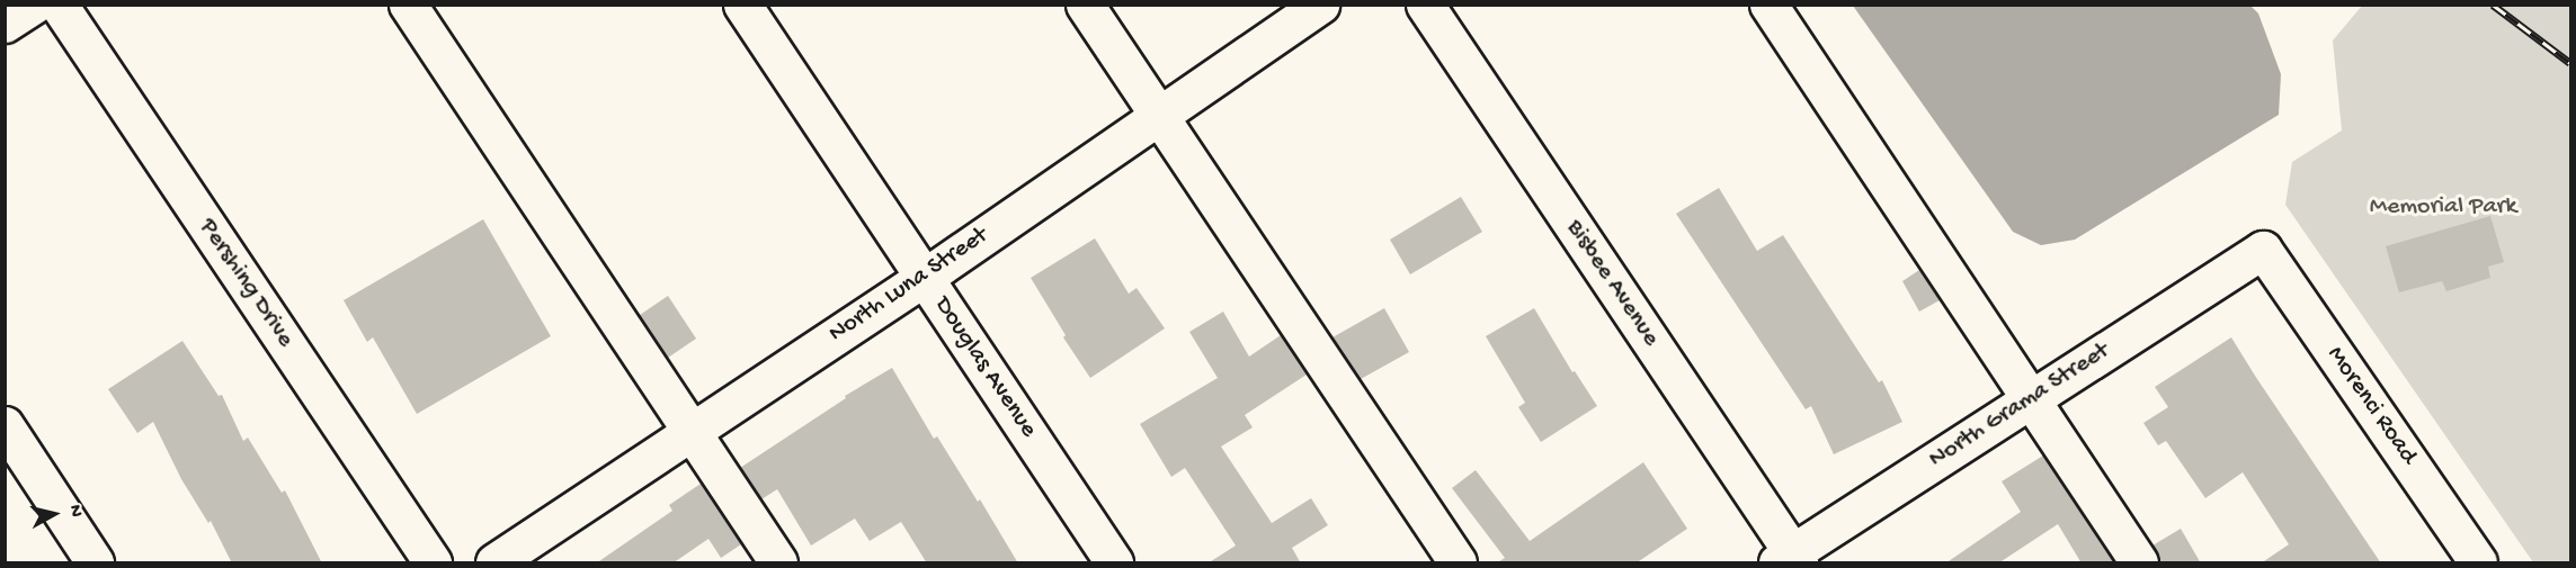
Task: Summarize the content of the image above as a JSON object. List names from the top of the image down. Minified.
{"streets":{"street":["Pershing Drive","Bisbee Avenue","North Luna Street","Douglas Avenue","North Grama Street","Morenci Road"]},"crossings":[["Bisbee Avenue","North Grama Street"],["North Luna Street","Douglas Avenue"],["North Grama Street","Morenci Road"]],"parks":["Memorial Park"],"north":"right"}
